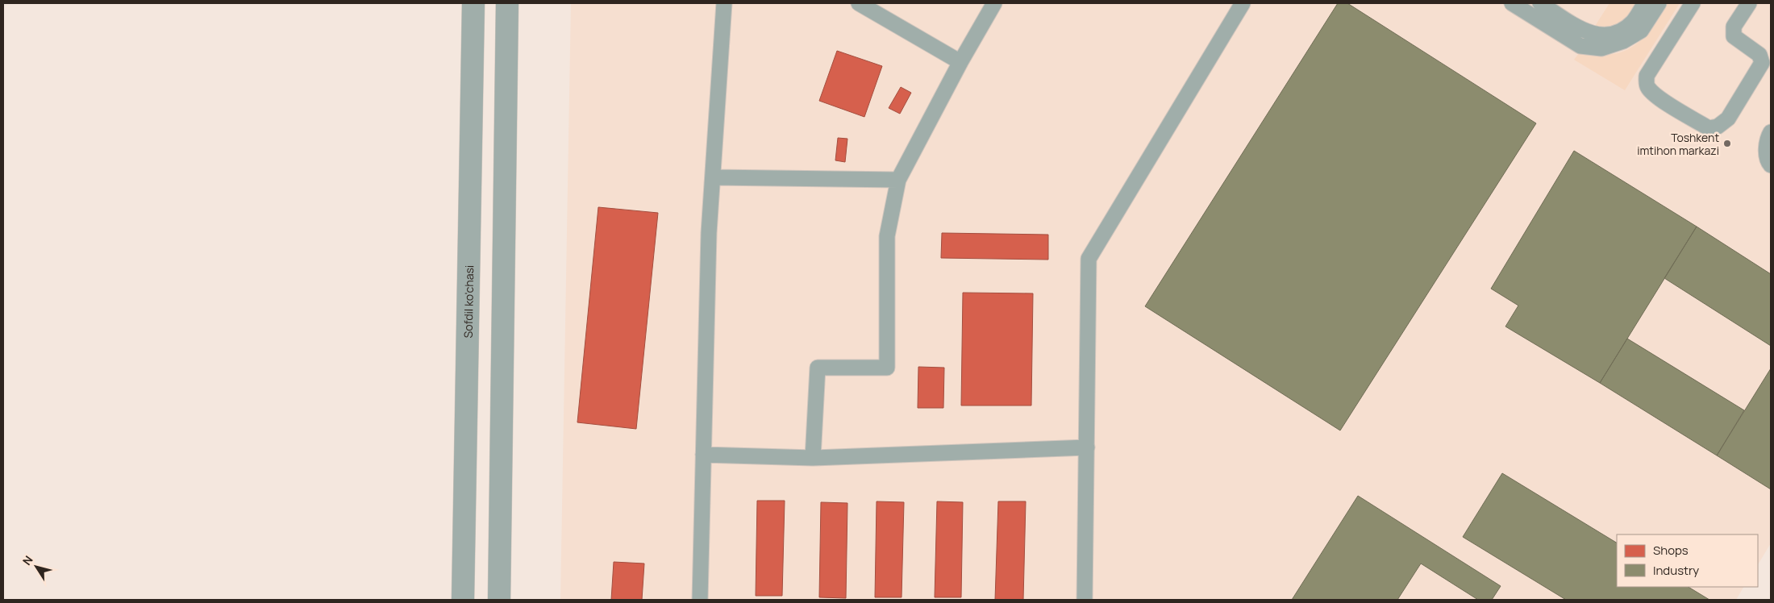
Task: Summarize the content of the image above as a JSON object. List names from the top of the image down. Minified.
{"streets":{"street":["Sofdil ko'chasi"]},"places":["Toshkent imtihon markazi"],"legend":["Shops","Industry"],"north":"top left"}
